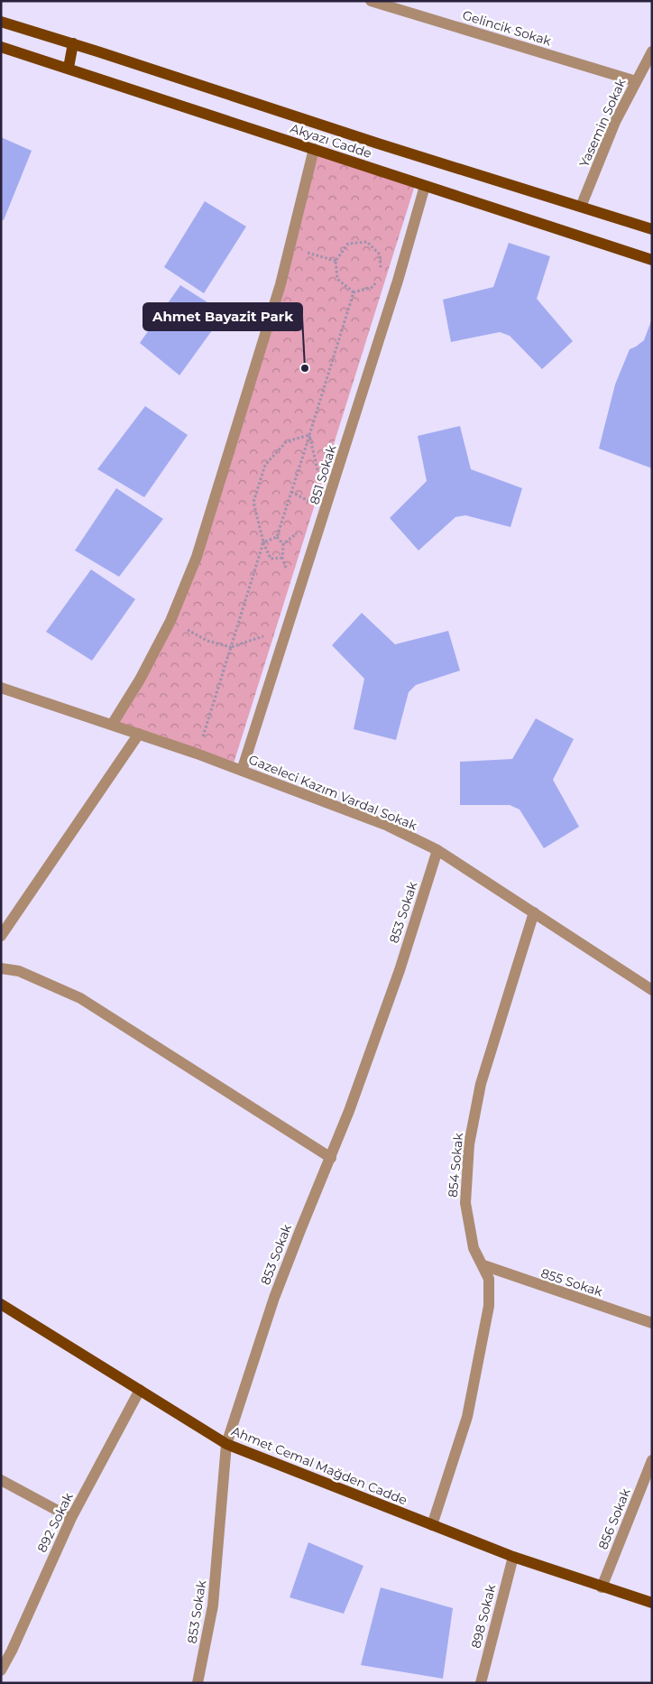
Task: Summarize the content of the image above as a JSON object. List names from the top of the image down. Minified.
{"streets":{"main road":["Akyazı Cadde","Ahmet Cemal Mağden Cadde"],"street":["Gelincik Sokak","Yasemin Sokak","851 Sokak","Gazeleci Kazım Vardal Sokak","853 Sokak","854 Sokak","855 Sokak","856 Sokak","892 Sokak","898 Sokak"]},"crossings":[["Gelincik Sokak","Yasemin Sokak"],["Yasemin Sokak","Akyazı Cadde"],["Akyazı Cadde","851 Sokak"],["851 Sokak","Gazeleci Kazım Vardal Sokak"],["Gazeleci Kazım Vardal Sokak","853 Sokak"],["Gazeleci Kazım Vardal Sokak","854 Sokak"],["853 Sokak","Ahmet Cemal Mağden Cadde"],["854 Sokak","855 Sokak"],["854 Sokak","Ahmet Cemal Mağden Cadde"],["Ahmet Cemal Mağden Cadde","856 Sokak"],["Ahmet Cemal Mağden Cadde","892 Sokak"],["Ahmet Cemal Mağden Cadde","898 Sokak"]],"places":["Ahmet Bayazit Park"]}
